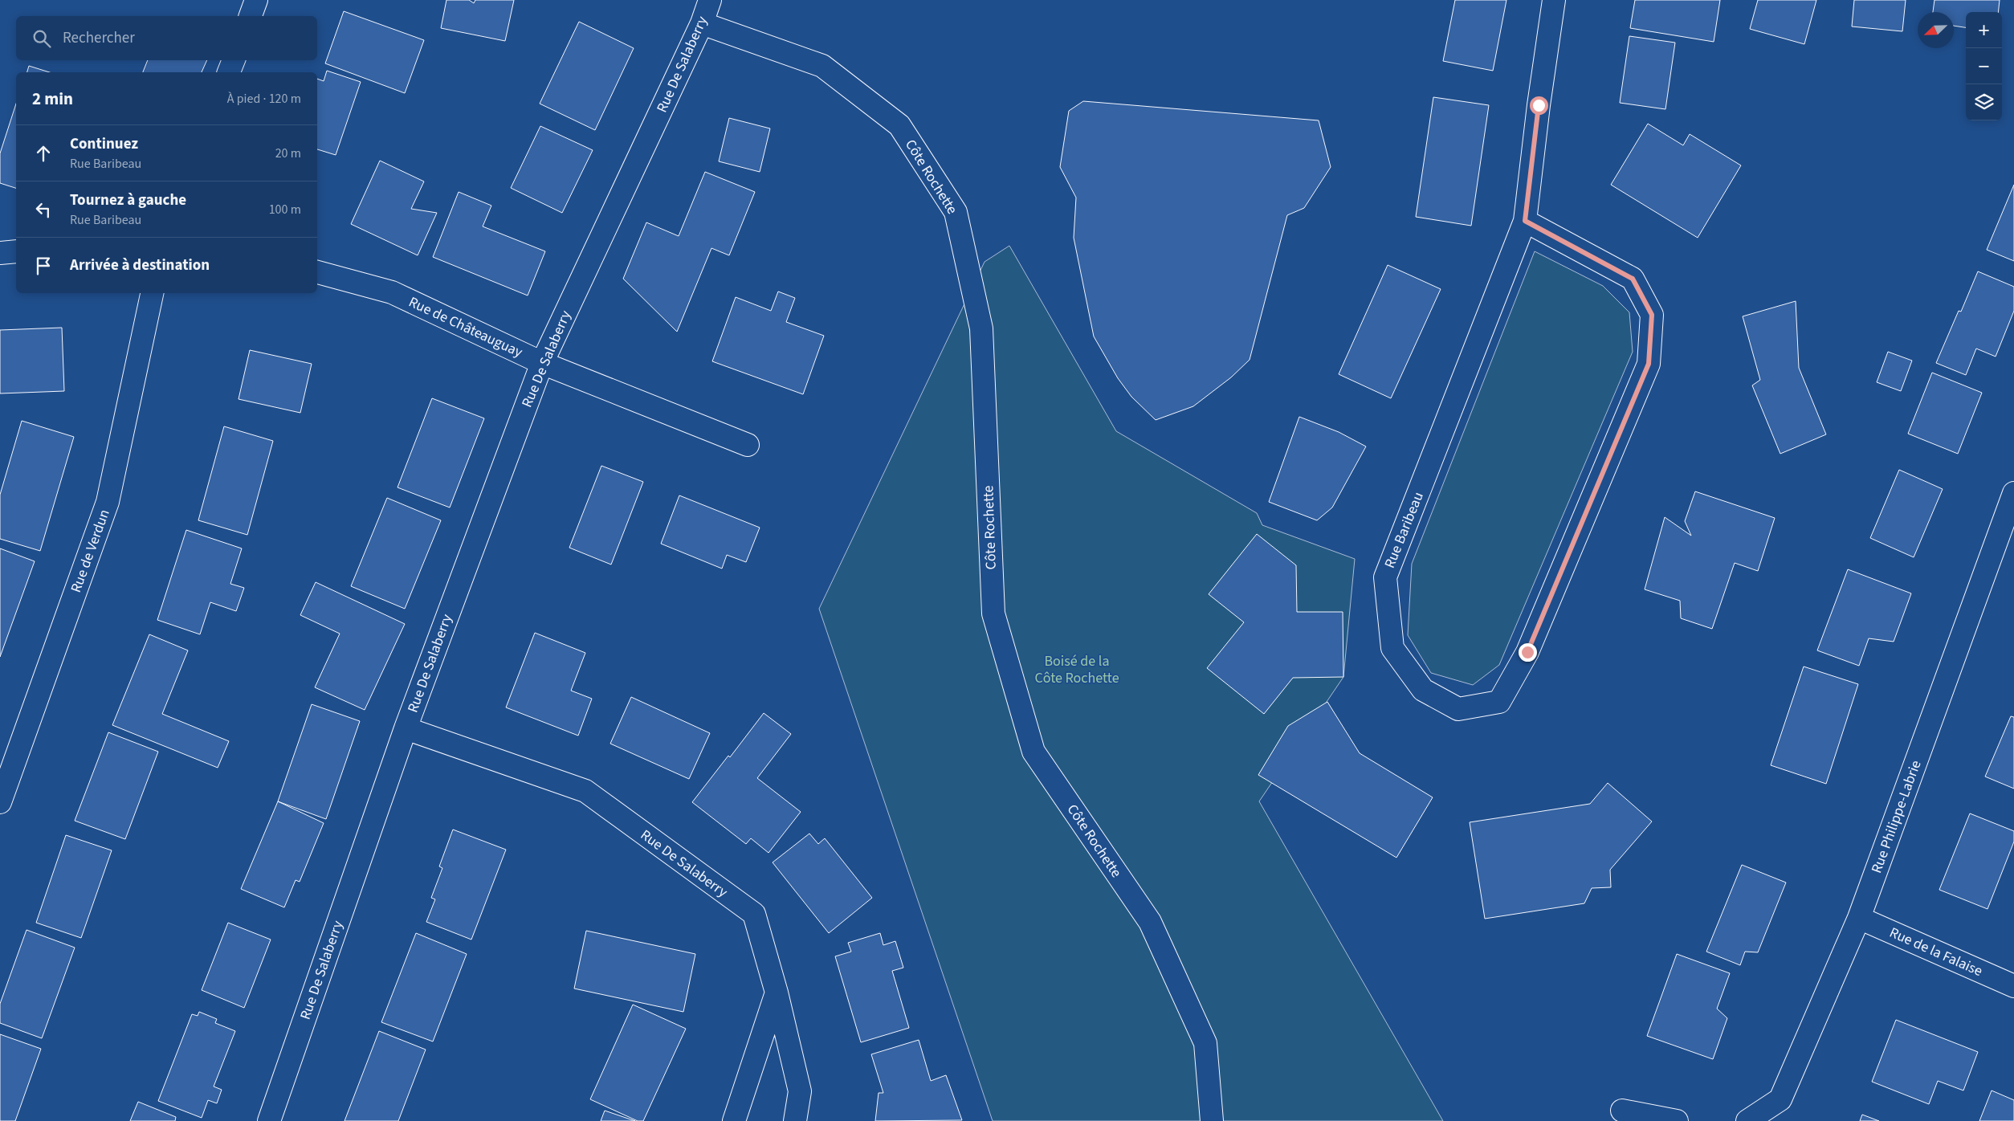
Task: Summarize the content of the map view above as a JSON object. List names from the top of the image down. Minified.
{"streets":{"street":["Rue De Salaberry","Côte Rochette","Rue de Châteauguay","Rue Baribeau","Rue de Verdun","Rue Philippe-Labrie","Rue de la Falaise"]},"crossings":[["Rue De Salaberry","Côte Rochette"],["Rue De Salaberry","Rue de Châteauguay"],["Rue Philippe-Labrie","Rue de la Falaise"]],"parks":["Boisé de la Côte Rochette"],"north":"bottom left","page":{"map_buttons":["+","−"],"search":"Rechercher","heading":["2 min","À pied · 120 m"],"list":[["Continuez","Rue Baribeau","20 m"],["Tournez à gauche","Rue Baribeau","100 m"],"Arrivée à destination"]}}
